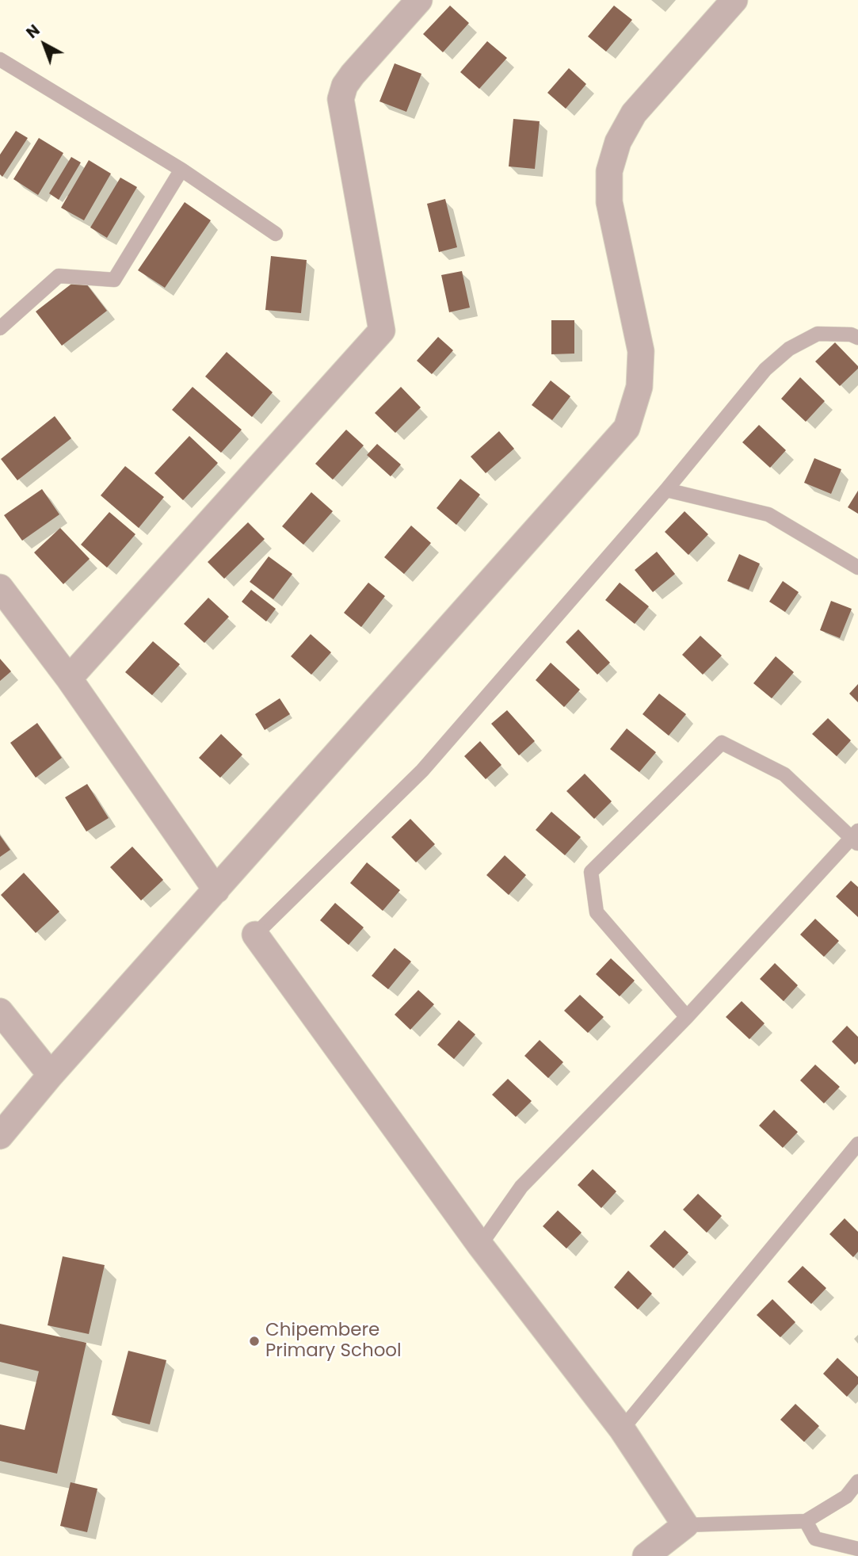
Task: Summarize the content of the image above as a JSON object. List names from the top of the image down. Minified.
{"places":["Chipembere Primary School"],"north":"top left"}
